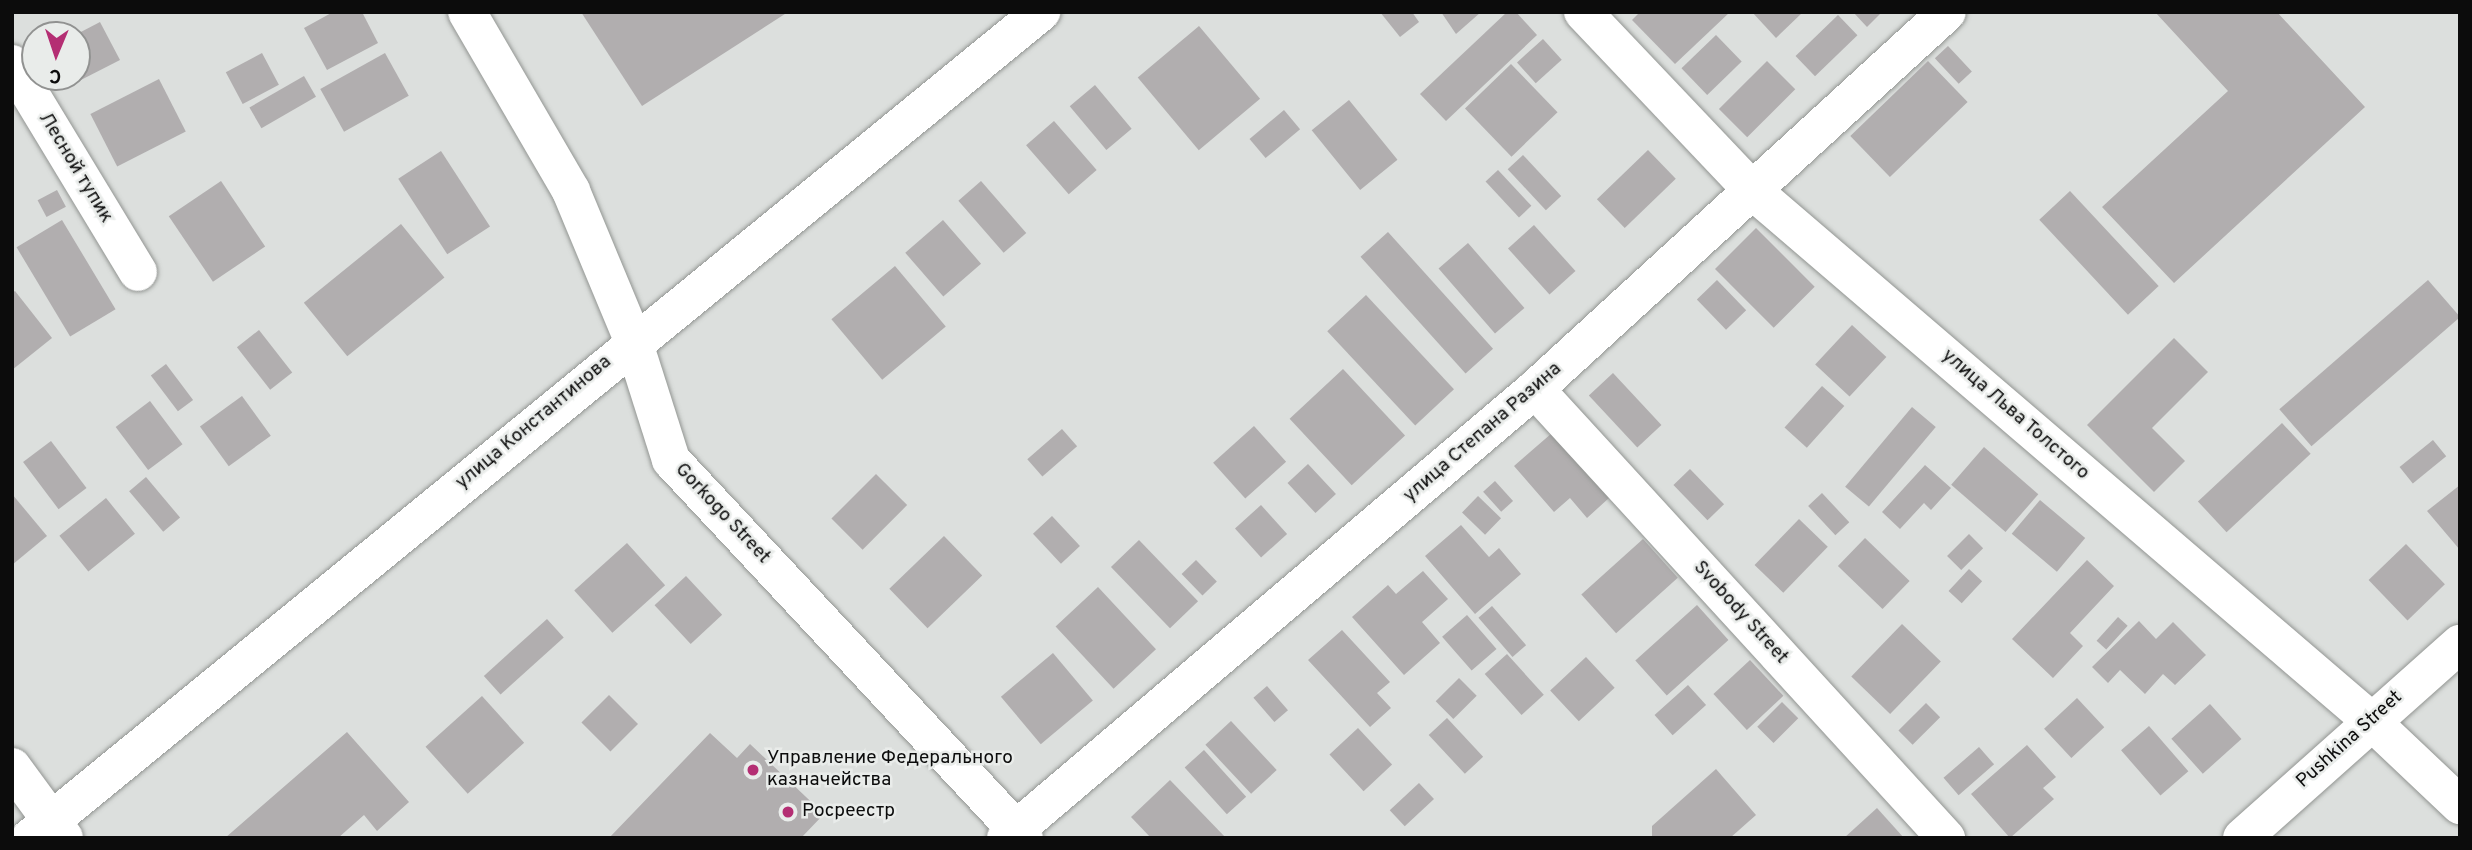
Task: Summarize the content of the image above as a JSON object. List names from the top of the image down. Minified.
{"streets":{"street":["Лесной тупик","улица Льва Толстого","улица Константинова","улица Степана Разина","Gorkogo Street","Svobody Street","Pushkina Street"]},"crossings":[["улица Льва Толстого","улица Степана Разина"],["улица Льва Толстого","Pushkina Street"],["улица Константинова","Gorkogo Street"],["улица Степана Разина","Gorkogo Street"],["улица Степана Разина","Svobody Street"]],"places":["Управление Федерального казначейства","Росреестр"],"north":"bottom"}
